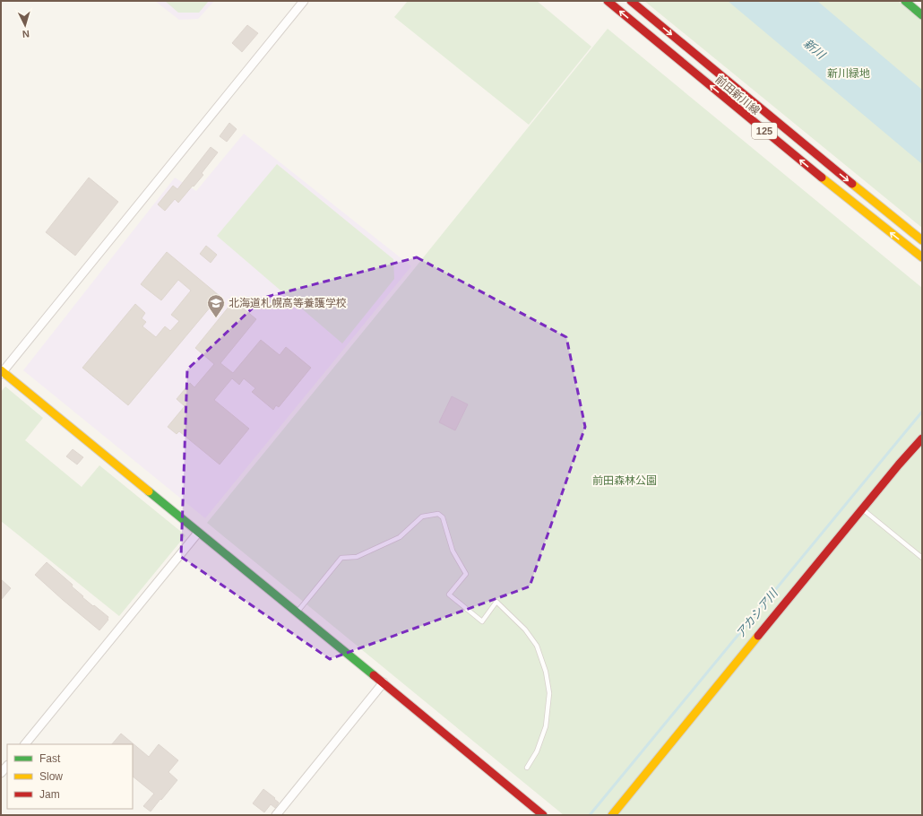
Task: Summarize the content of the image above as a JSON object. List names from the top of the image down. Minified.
{"streets":{"street":["前田新川線","125"]},"water":["新川","アカシア川"],"parks":["新川緑地","前田森林公園"],"places":{"school or university":["北海道札幌高等養護学校"]},"legend":["Fast","Slow","Jam"],"north":"bottom"}
